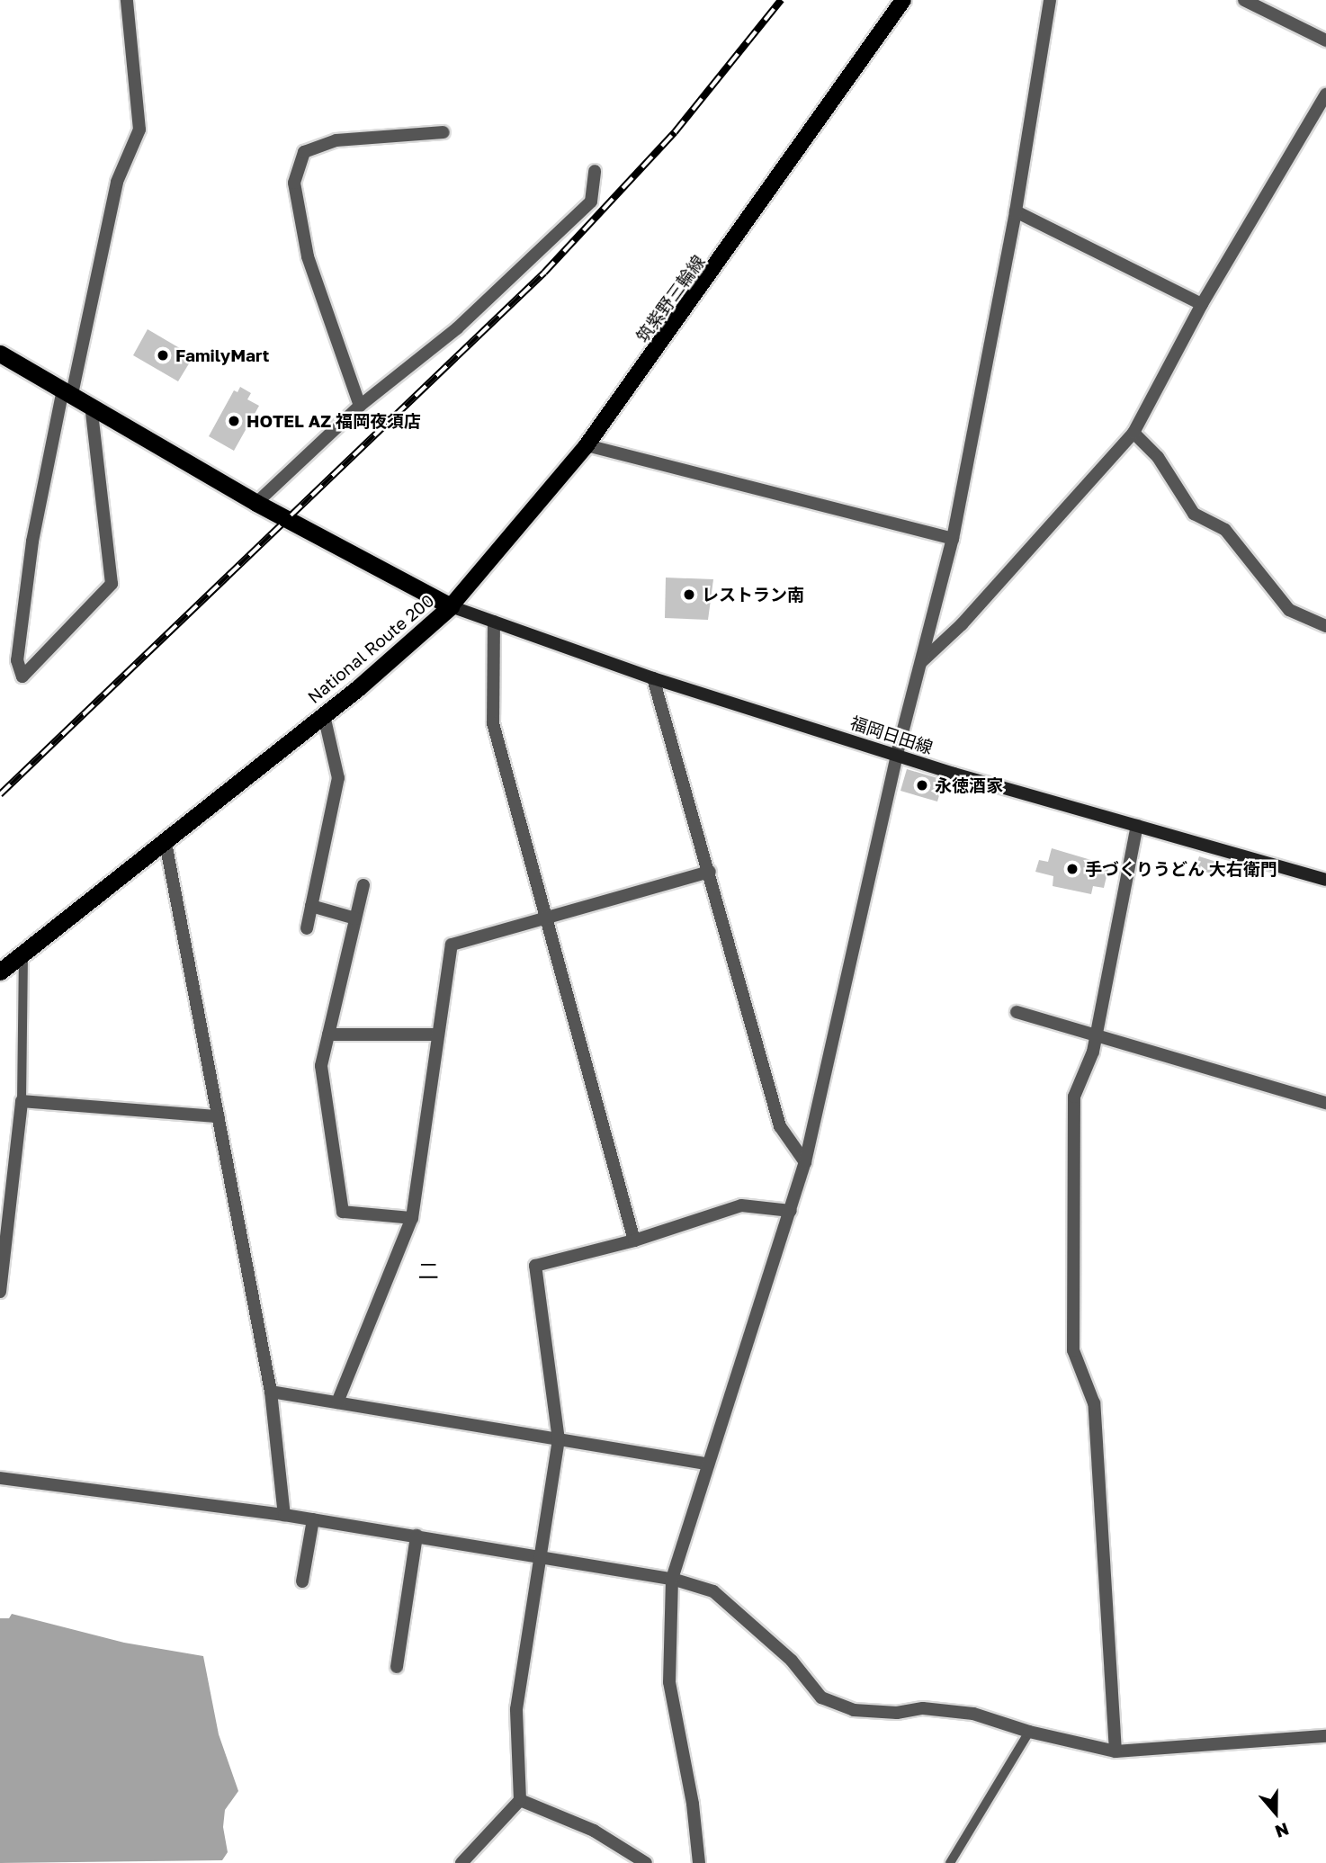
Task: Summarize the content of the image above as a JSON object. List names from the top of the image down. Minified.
{"streets":{"highway":["National Route 200"],"main road":["筑紫野三輪線","福岡日田線"]},"crossings":[["筑紫野三輪線","National Route 200"],["筑紫野三輪線","福岡日田線"],["National Route 200","福岡日田線"]],"districts":["二"],"places":["FamilyMart","HOTEL AZ 福岡夜須店","レストラン南","永徳酒家","手づくりうどん 大右衛門"],"north":"bottom"}
